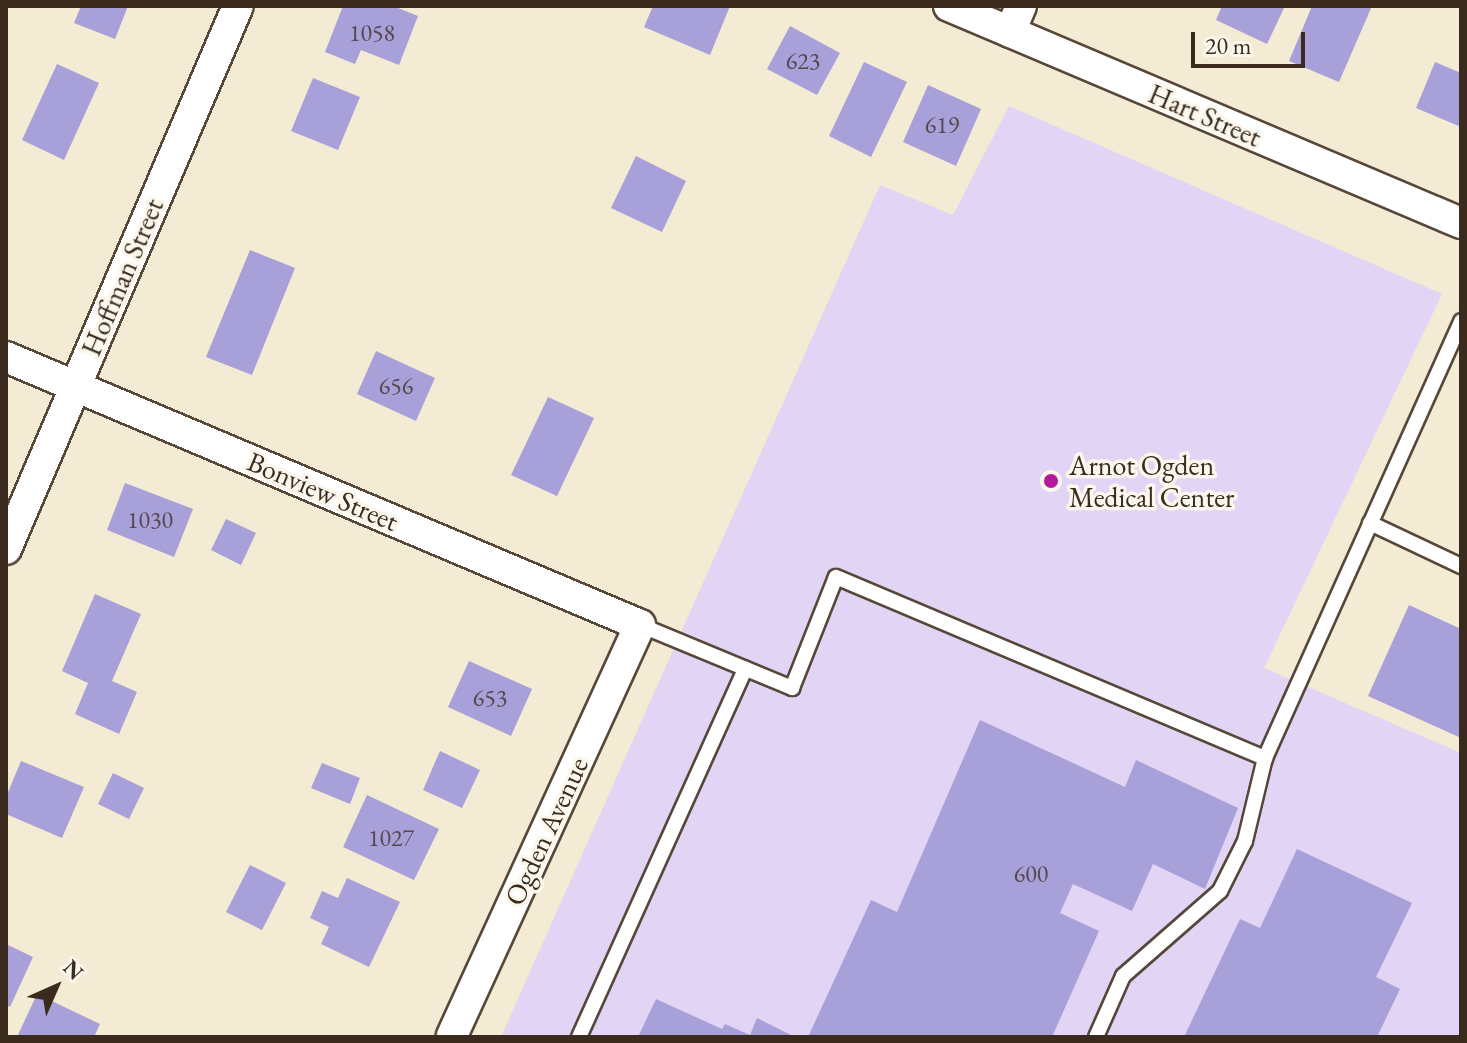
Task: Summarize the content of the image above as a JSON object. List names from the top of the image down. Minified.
{"streets":{"street":["Hart Street","Hoffman Street","Bonview Street","Ogden Avenue"]},"crossings":[["Hoffman Street","Bonview Street"],["Bonview Street","Ogden Avenue"]],"places":["Arnot Ogden Medical Center"],"house_numbers":["1058","623","619","656","1030","653","1027","600"],"scale_bar":"20 m","north":"top right"}
